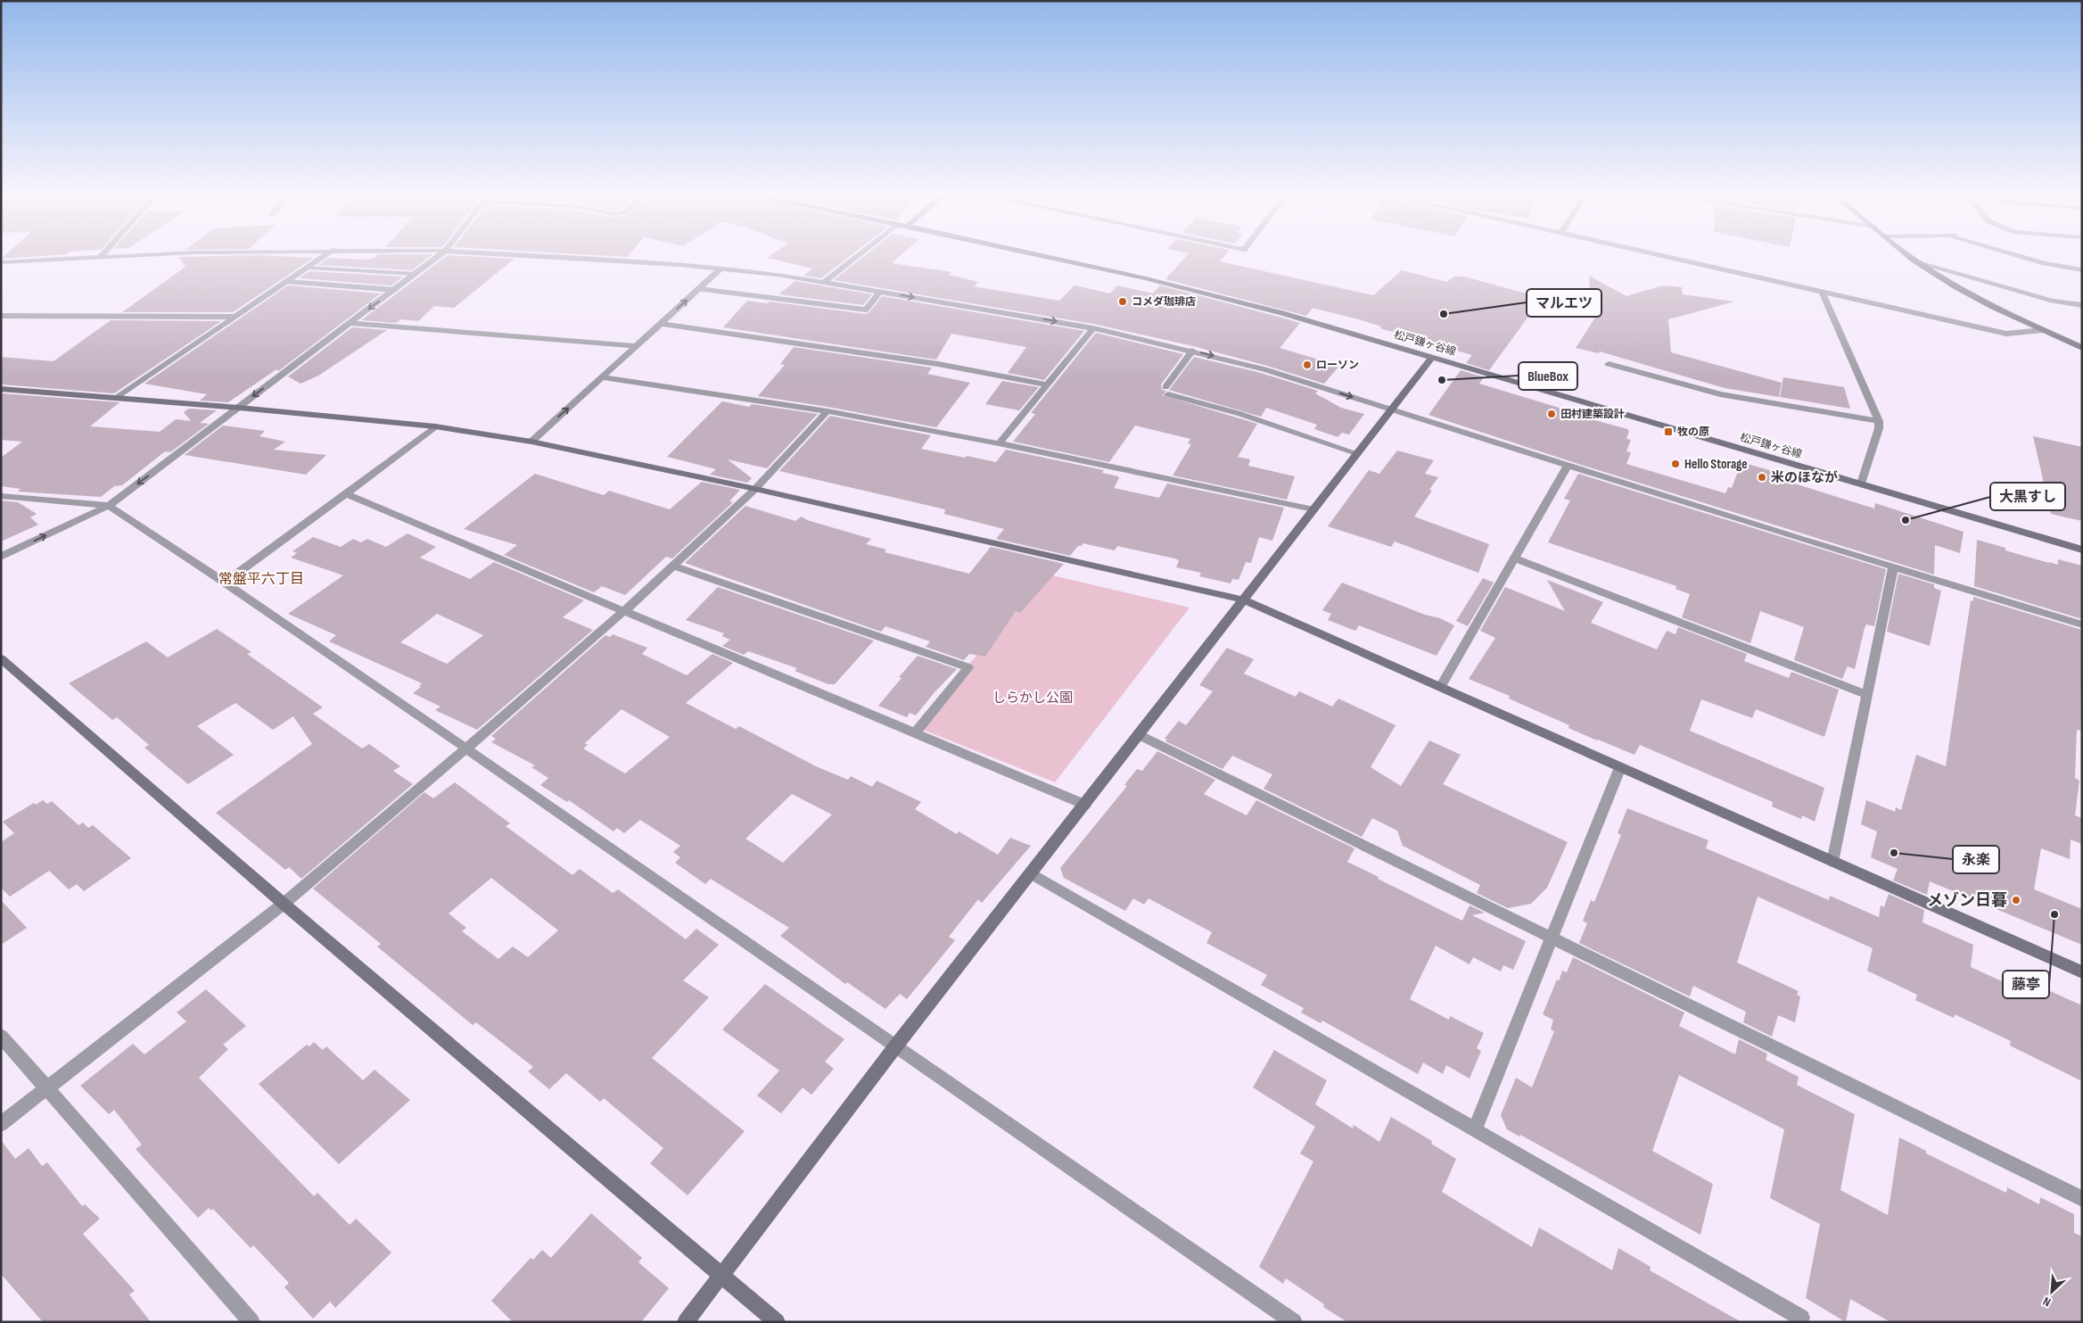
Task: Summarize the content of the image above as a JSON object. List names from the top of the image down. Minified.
{"streets":{"street":["松戸鎌ヶ谷線"]},"districts":["常盤平六丁目"],"parks":["しらかし公園"],"places":{"other":["コメダ珈琲店","マルエツ","ローソン","BlueBox","田村建築設計","Hello Storage","米のほなが","大黒すし","永楽","メゾン日暮","藤亭"],"transit":["牧の原"]},"north":"bottom left"}
